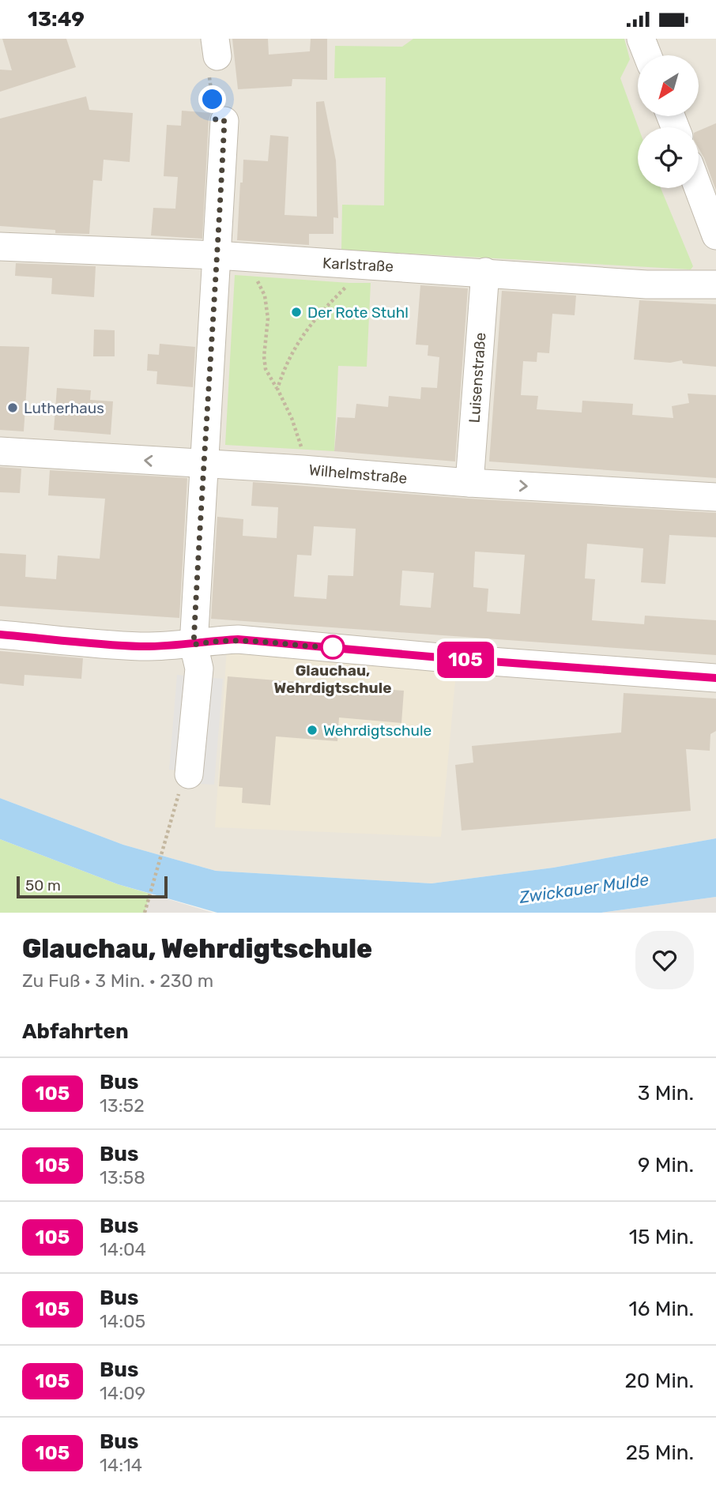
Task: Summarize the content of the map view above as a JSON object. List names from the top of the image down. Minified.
{"streets":{"street":["Karlstraße","Luisenstraße","Wilhelmstraße"]},"crossings":[["Karlstraße","Luisenstraße"],["Luisenstraße","Wilhelmstraße"]],"water":["Zwickauer Mulde"],"places":["Der Rote Stuhl","Lutherhaus","Glauchau, Wehrdigtschule","Wehrdigtschule"],"lines":["bus line 105"],"scale_bar":"50 m","north":"bottom left","page":{"status":"13:49","on_map":"105","scale":"50 m","heading":[["Glauchau, Wehrdigtschule","Zu Fuß · 3 Min. · 230 m"],"Abfahrten"],"list":[{"mark":"105","name":"Bus","note":"13:52","value":"3 Min."},{"mark":"105","name":"Bus","note":"13:58","value":"9 Min."},{"mark":"105","name":"Bus","note":"14:04","value":"15 Min."},{"mark":"105","name":"Bus","note":"14:05","value":"16 Min."},{"mark":"105","name":"Bus","note":"14:09","value":"20 Min."},{"mark":"105","name":"Bus","note":"14:14","value":"25 Min."}]}}
